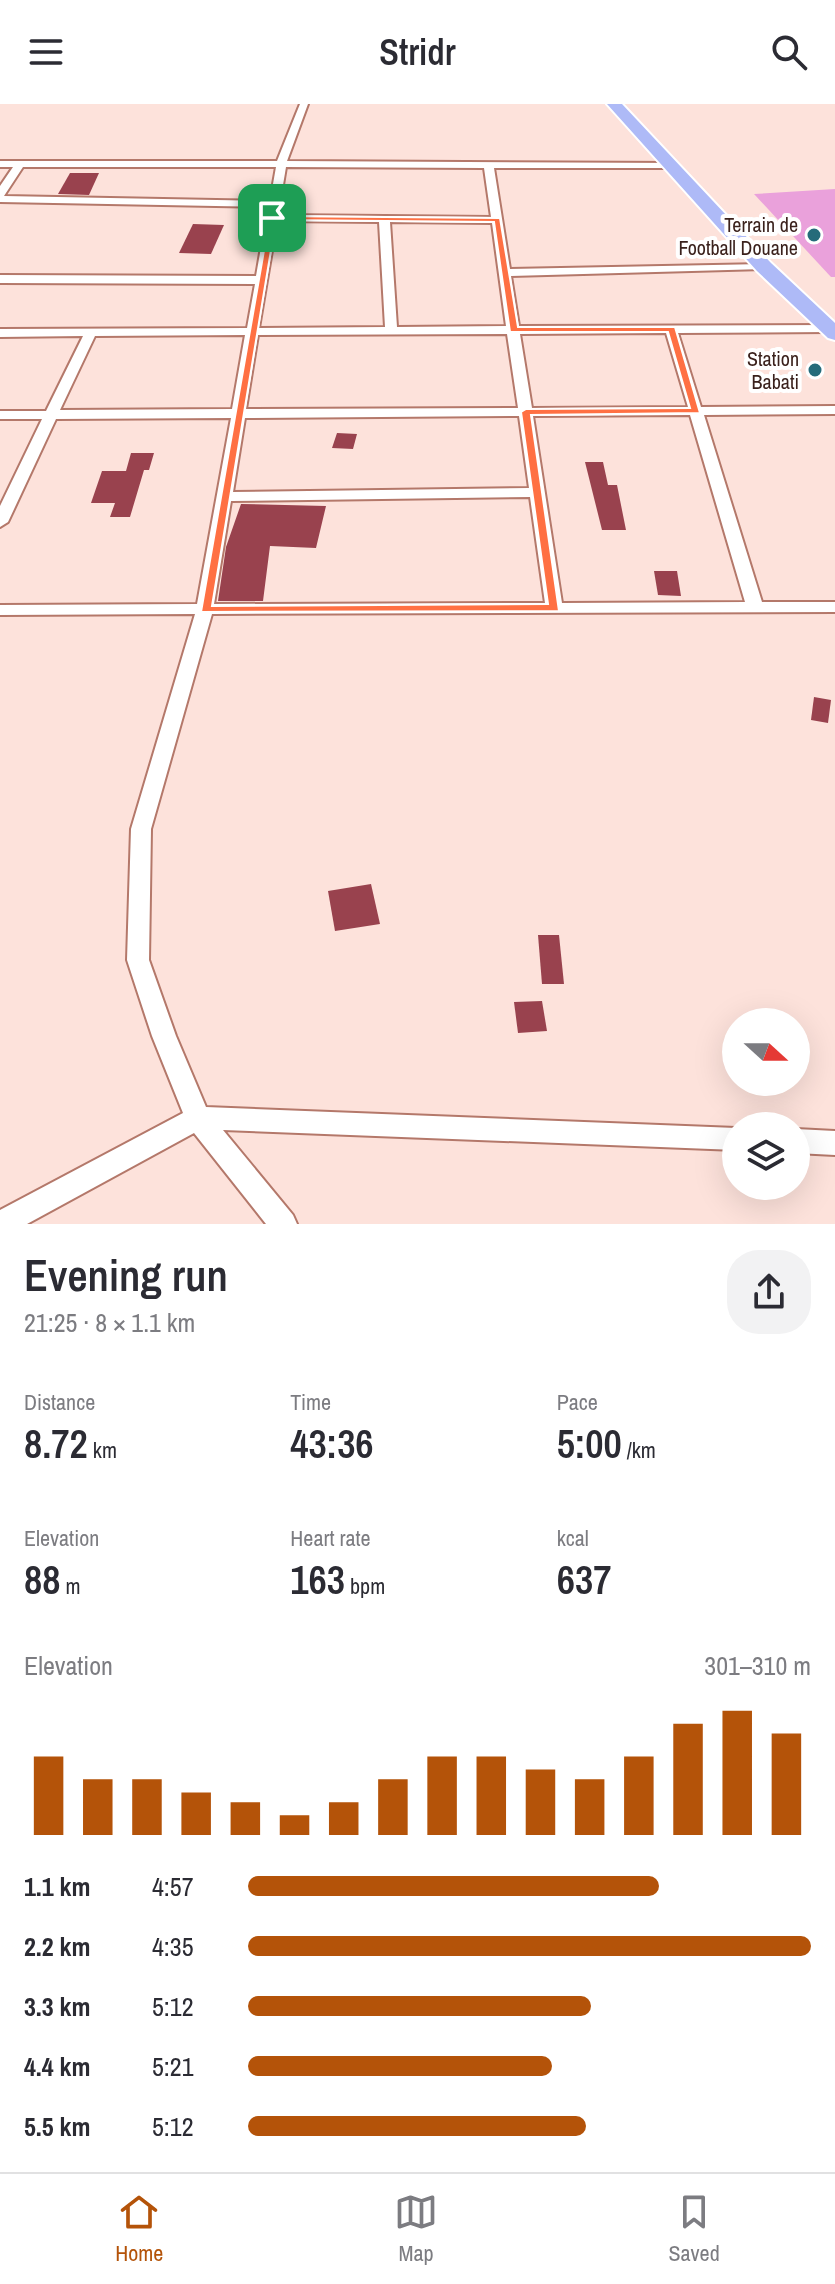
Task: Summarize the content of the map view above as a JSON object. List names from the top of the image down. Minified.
{"places":["Terrain de Football Douane","Station Babati"],"north":"right","page":{"header":"Stridr","heading":["Evening run","21:25 · 8 × 1.1 km"],"stats":[["Distance","8.72 km"],["Time","43:36"],["Pace","5:00 /km"],["Elevation","88 m"],["Heart rate","163 bpm"],["kcal","637"]],"chart":["Elevation","301–310 m"],"list":[{"name":"1.1 km","note":"4:57"},{"name":"2.2 km","note":"4:35"},{"name":"3.3 km","note":"5:12"},{"name":"4.4 km","note":"5:21"},{"name":"5.5 km","note":"5:12"}],"tabs":["Home","Map","Saved"]}}
